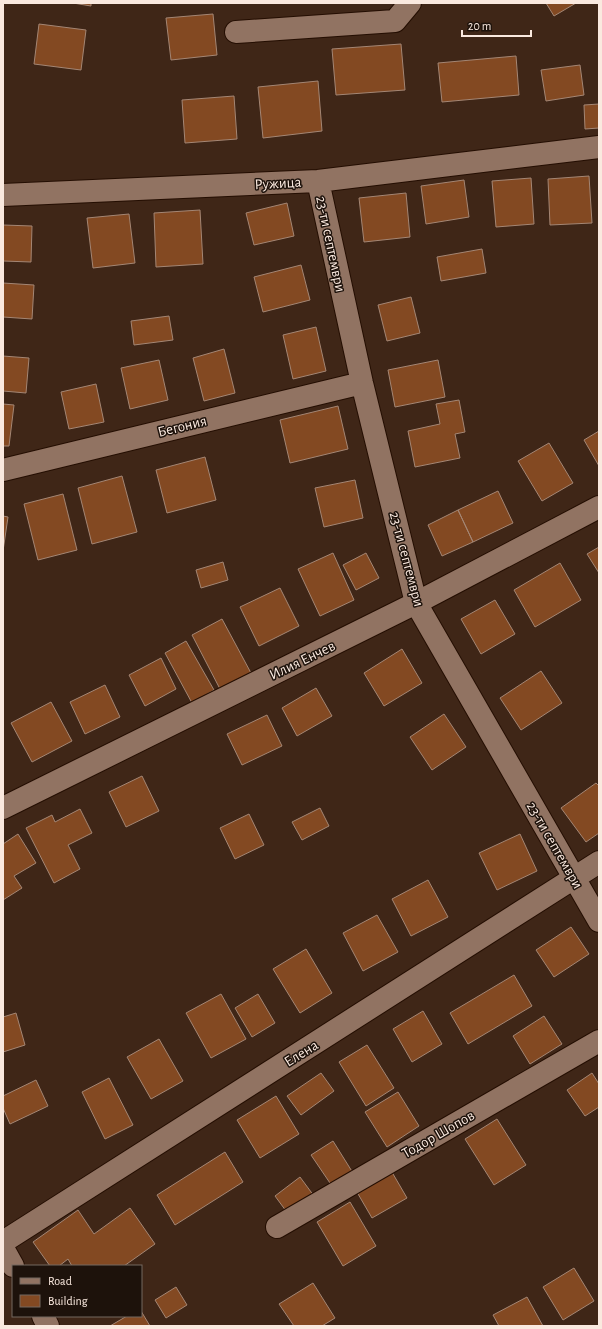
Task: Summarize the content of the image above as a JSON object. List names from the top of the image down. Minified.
{"streets":{"street":["Ружица","23-ти септември","Бегония","Илия Енчев","Елена","Тодор Шопов"]},"crossings":[["Ружица","23-ти септември"],["23-ти септември","Бегония"],["23-ти септември","Илия Енчев"],["23-ти септември","Елена"]],"legend":["Road","Building"],"scale_bar":"20 m"}
